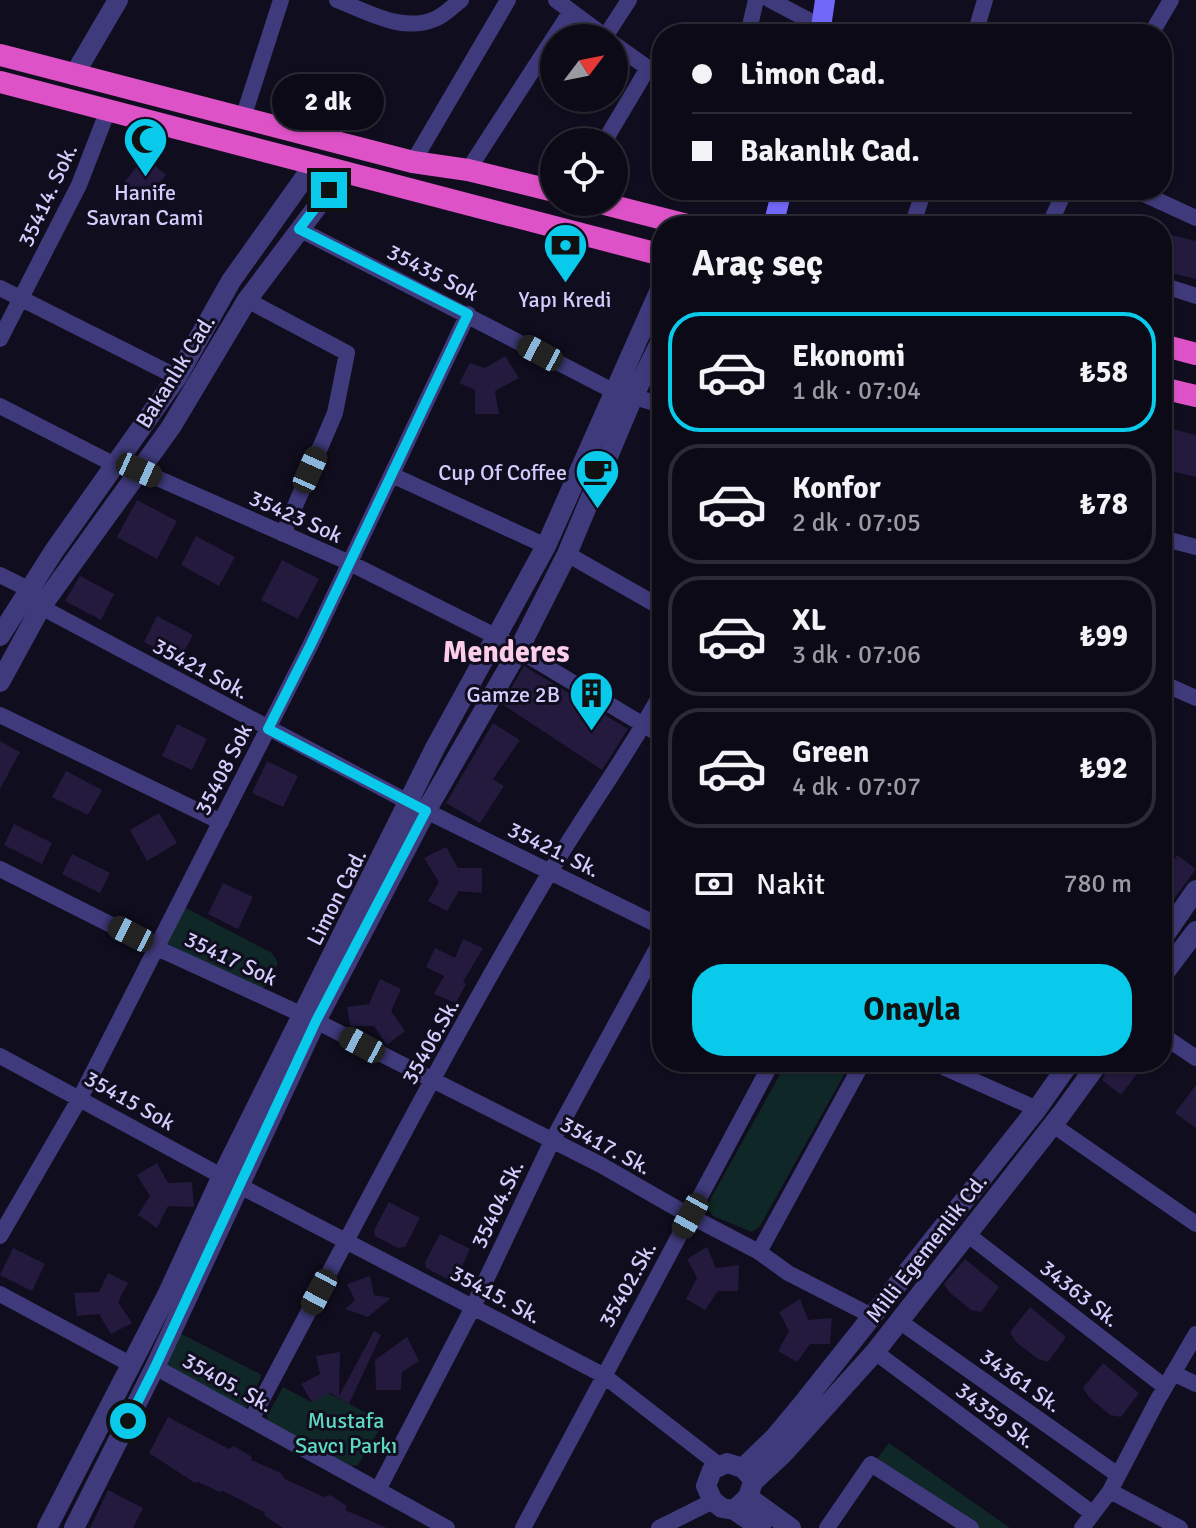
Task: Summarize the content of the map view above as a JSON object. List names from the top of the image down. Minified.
{"streets":{"street":["35414. Sok.","35435 Sok","Bakanlık Cad.","35423 Sok","35421 Sok.","35408 Sok","35421. Sk.","Limon Cad.","35417 Sok","35406.Sk.","35415 Sok","35417. Sk.","35404.Sk.","Milli Egemenlik Cd.","35402.Sk.","34363 Sk.","35415. Sk.","34361 Sk.","35405. Sk.","34359 Sk."]},"crossings":[["35435 Sok","Bakanlık Cad."],["35435 Sok","35408 Sok"],["35435 Sok","Limon Cad."],["Bakanlık Cad.","35423 Sok"],["Bakanlık Cad.","35421 Sok."],["35423 Sok","35408 Sok"],["35423 Sok","Limon Cad."],["35423 Sok","35406.Sk."],["35421 Sok.","35408 Sok"],["35421 Sok.","35421. Sk."],["35421 Sok.","Limon Cad."],["35408 Sok","35417 Sok"],["35408 Sok","35415 Sok"],["35421. Sk.","Limon Cad."],["35421. Sk.","35406.Sk."],["Limon Cad.","35417 Sok"],["Limon Cad.","35415 Sok"],["Limon Cad.","35417. Sk."],["Limon Cad.","35415. Sk."],["Limon Cad.","35405. Sk."],["35417 Sok","35417. Sk."],["35406.Sk.","35417. Sk."],["35406.Sk.","35415. Sk."],["35406.Sk.","35405. Sk."],["35415 Sok","35415. Sk."],["35417. Sk.","35404.Sk."],["35417. Sk.","35402.Sk."],["35404.Sk.","35415. Sk."],["35404.Sk.","35405. Sk."],["Milli Egemenlik Cd.","34363 Sk."],["Milli Egemenlik Cd.","35415. Sk."],["Milli Egemenlik Cd.","34361 Sk."],["Milli Egemenlik Cd.","34359 Sk."],["35402.Sk.","35415. Sk."]],"districts":["Menderes"],"parks":["Mustafa Savcı Parkı"],"places":{"mosque":["Hanife Savran Cami"],"bank":["Yapı Kredi"],"cafe":["Cup Of Coffee"],"building":["Gamze 2B"]},"north":"top right","page":{"banner":["Limon Cad.","Bakanlık Cad."],"bubble":"2 dk","heading":"Araç seç","list":[{"name":"Ekonomi","note":"1 dk · 07:04","value":"₺58"},{"name":"Konfor","note":"2 dk · 07:05","value":"₺78"},{"name":"XL","note":"3 dk · 07:06","value":"₺99"},{"name":"Green","note":"4 dk · 07:07","value":"₺92"}],"pay":["Nakit","780 m"],"buttons":"Onayla"}}
